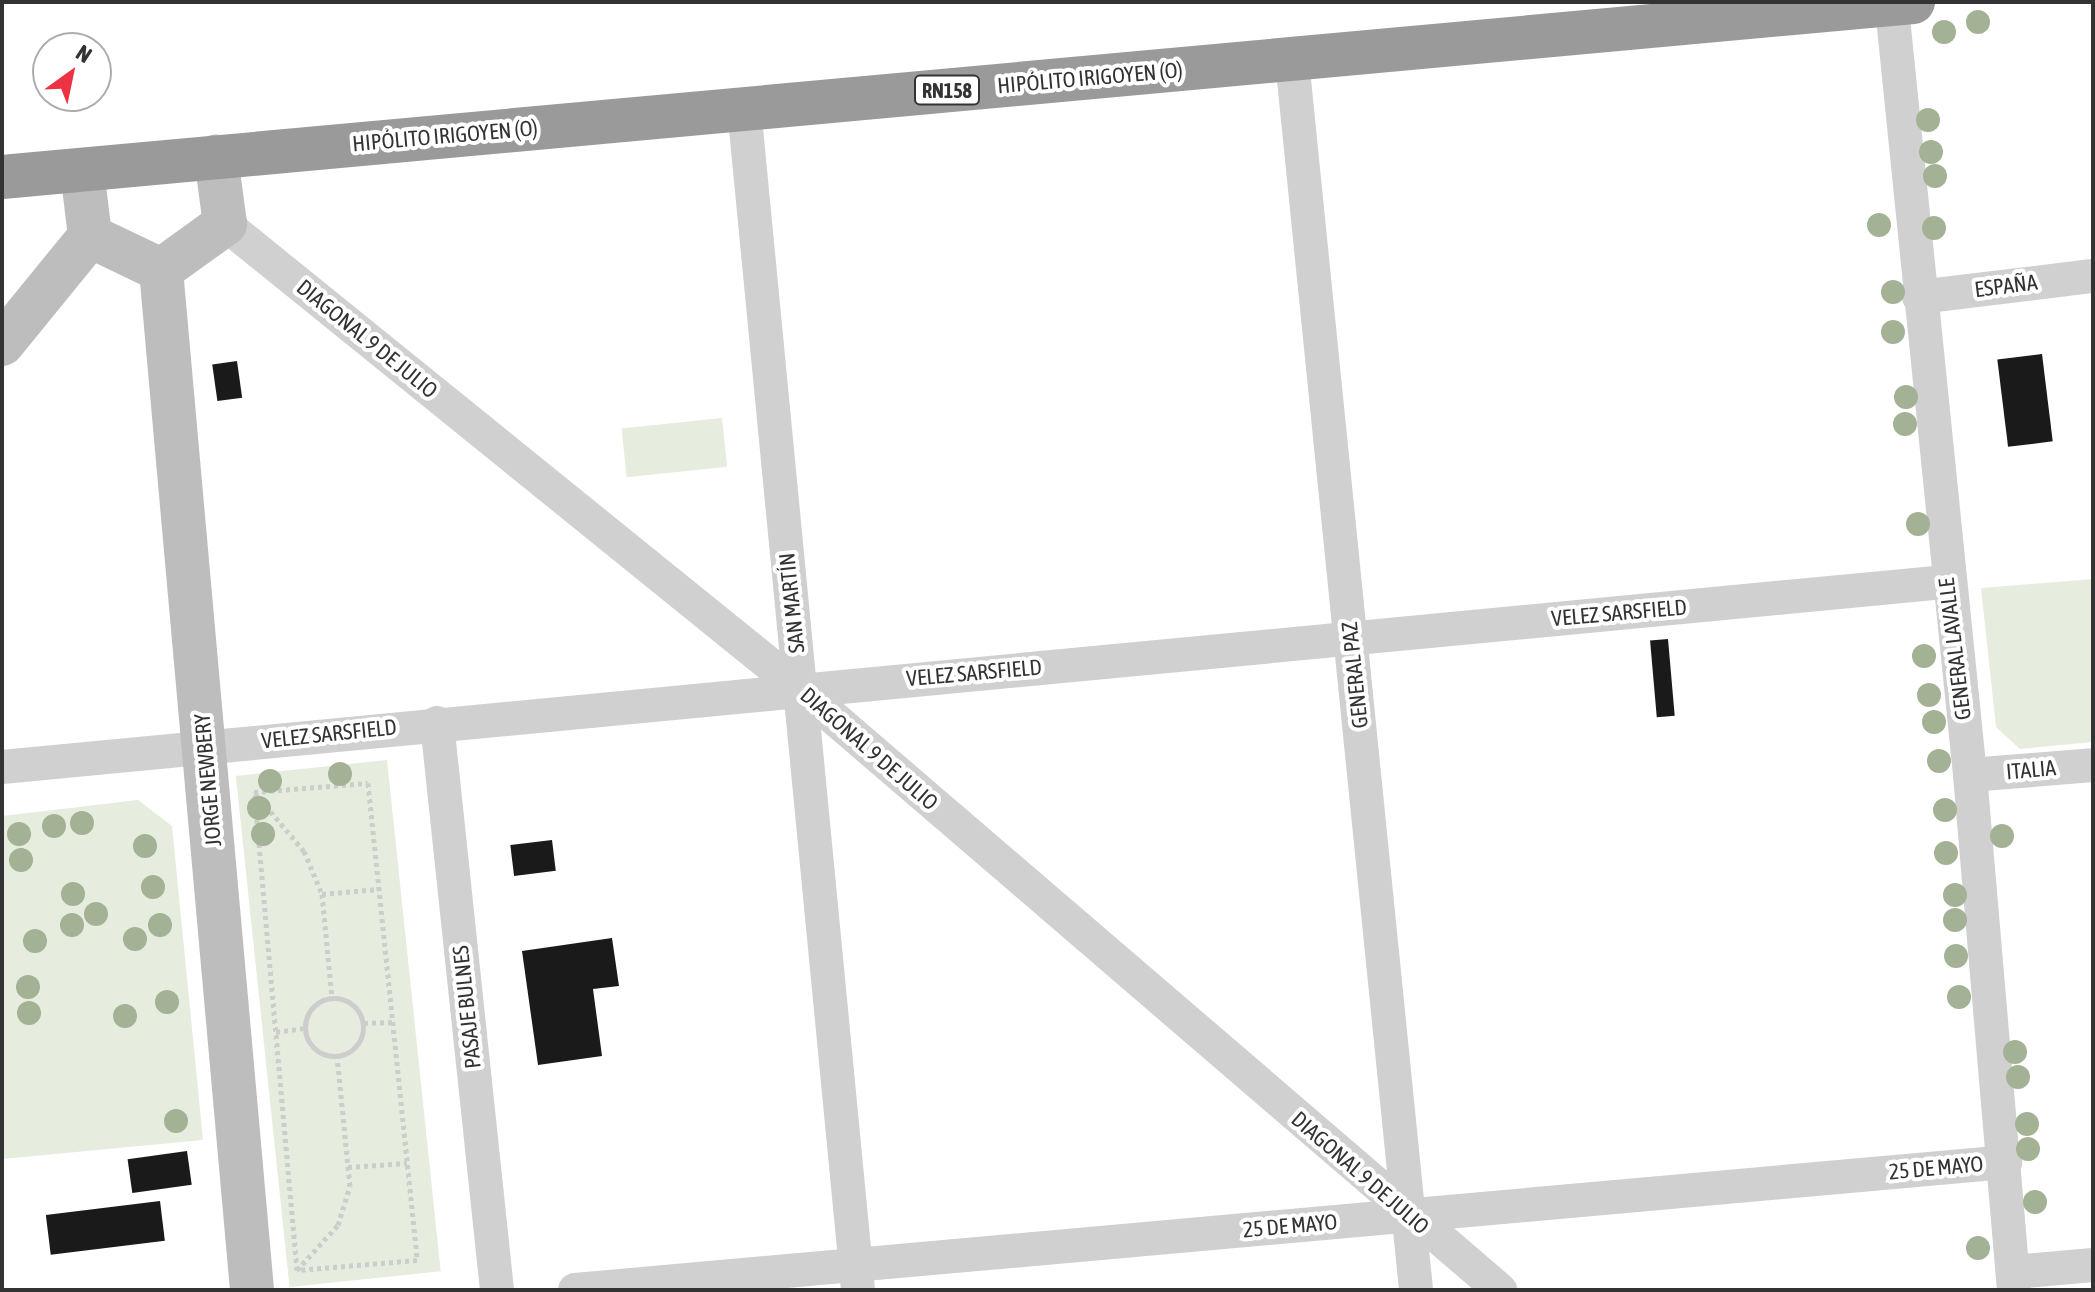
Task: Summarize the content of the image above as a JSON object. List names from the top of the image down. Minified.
{"streets":{"highway":["HIPÓLITO IRIGOYEN (O)","RN158"],"main road":["JORGE NEWBERY"],"street":["ESPAÑA","DIAGONAL 9 DE JULIO","SAN MARTÍN","VELEZ SARSFIELD","GENERAL LAVALLE","GENERAL PAZ","ITALIA","PASAJE BULNES","25 DE MAYO"]},"crossings":[["HIPÓLITO IRIGOYEN (O)","SAN MARTÍN"],["HIPÓLITO IRIGOYEN (O)","GENERAL LAVALLE"],["HIPÓLITO IRIGOYEN (O)","GENERAL PAZ"],["ESPAÑA","GENERAL LAVALLE"],["DIAGONAL 9 DE JULIO","SAN MARTÍN"],["DIAGONAL 9 DE JULIO","VELEZ SARSFIELD"],["DIAGONAL 9 DE JULIO","GENERAL PAZ"],["DIAGONAL 9 DE JULIO","25 DE MAYO"],["SAN MARTÍN","VELEZ SARSFIELD"],["SAN MARTÍN","25 DE MAYO"],["VELEZ SARSFIELD","GENERAL LAVALLE"],["VELEZ SARSFIELD","GENERAL PAZ"],["VELEZ SARSFIELD","JORGE NEWBERY"],["VELEZ SARSFIELD","PASAJE BULNES"],["GENERAL LAVALLE","ITALIA"],["GENERAL LAVALLE","25 DE MAYO"],["GENERAL PAZ","25 DE MAYO"]],"north":"top right"}
